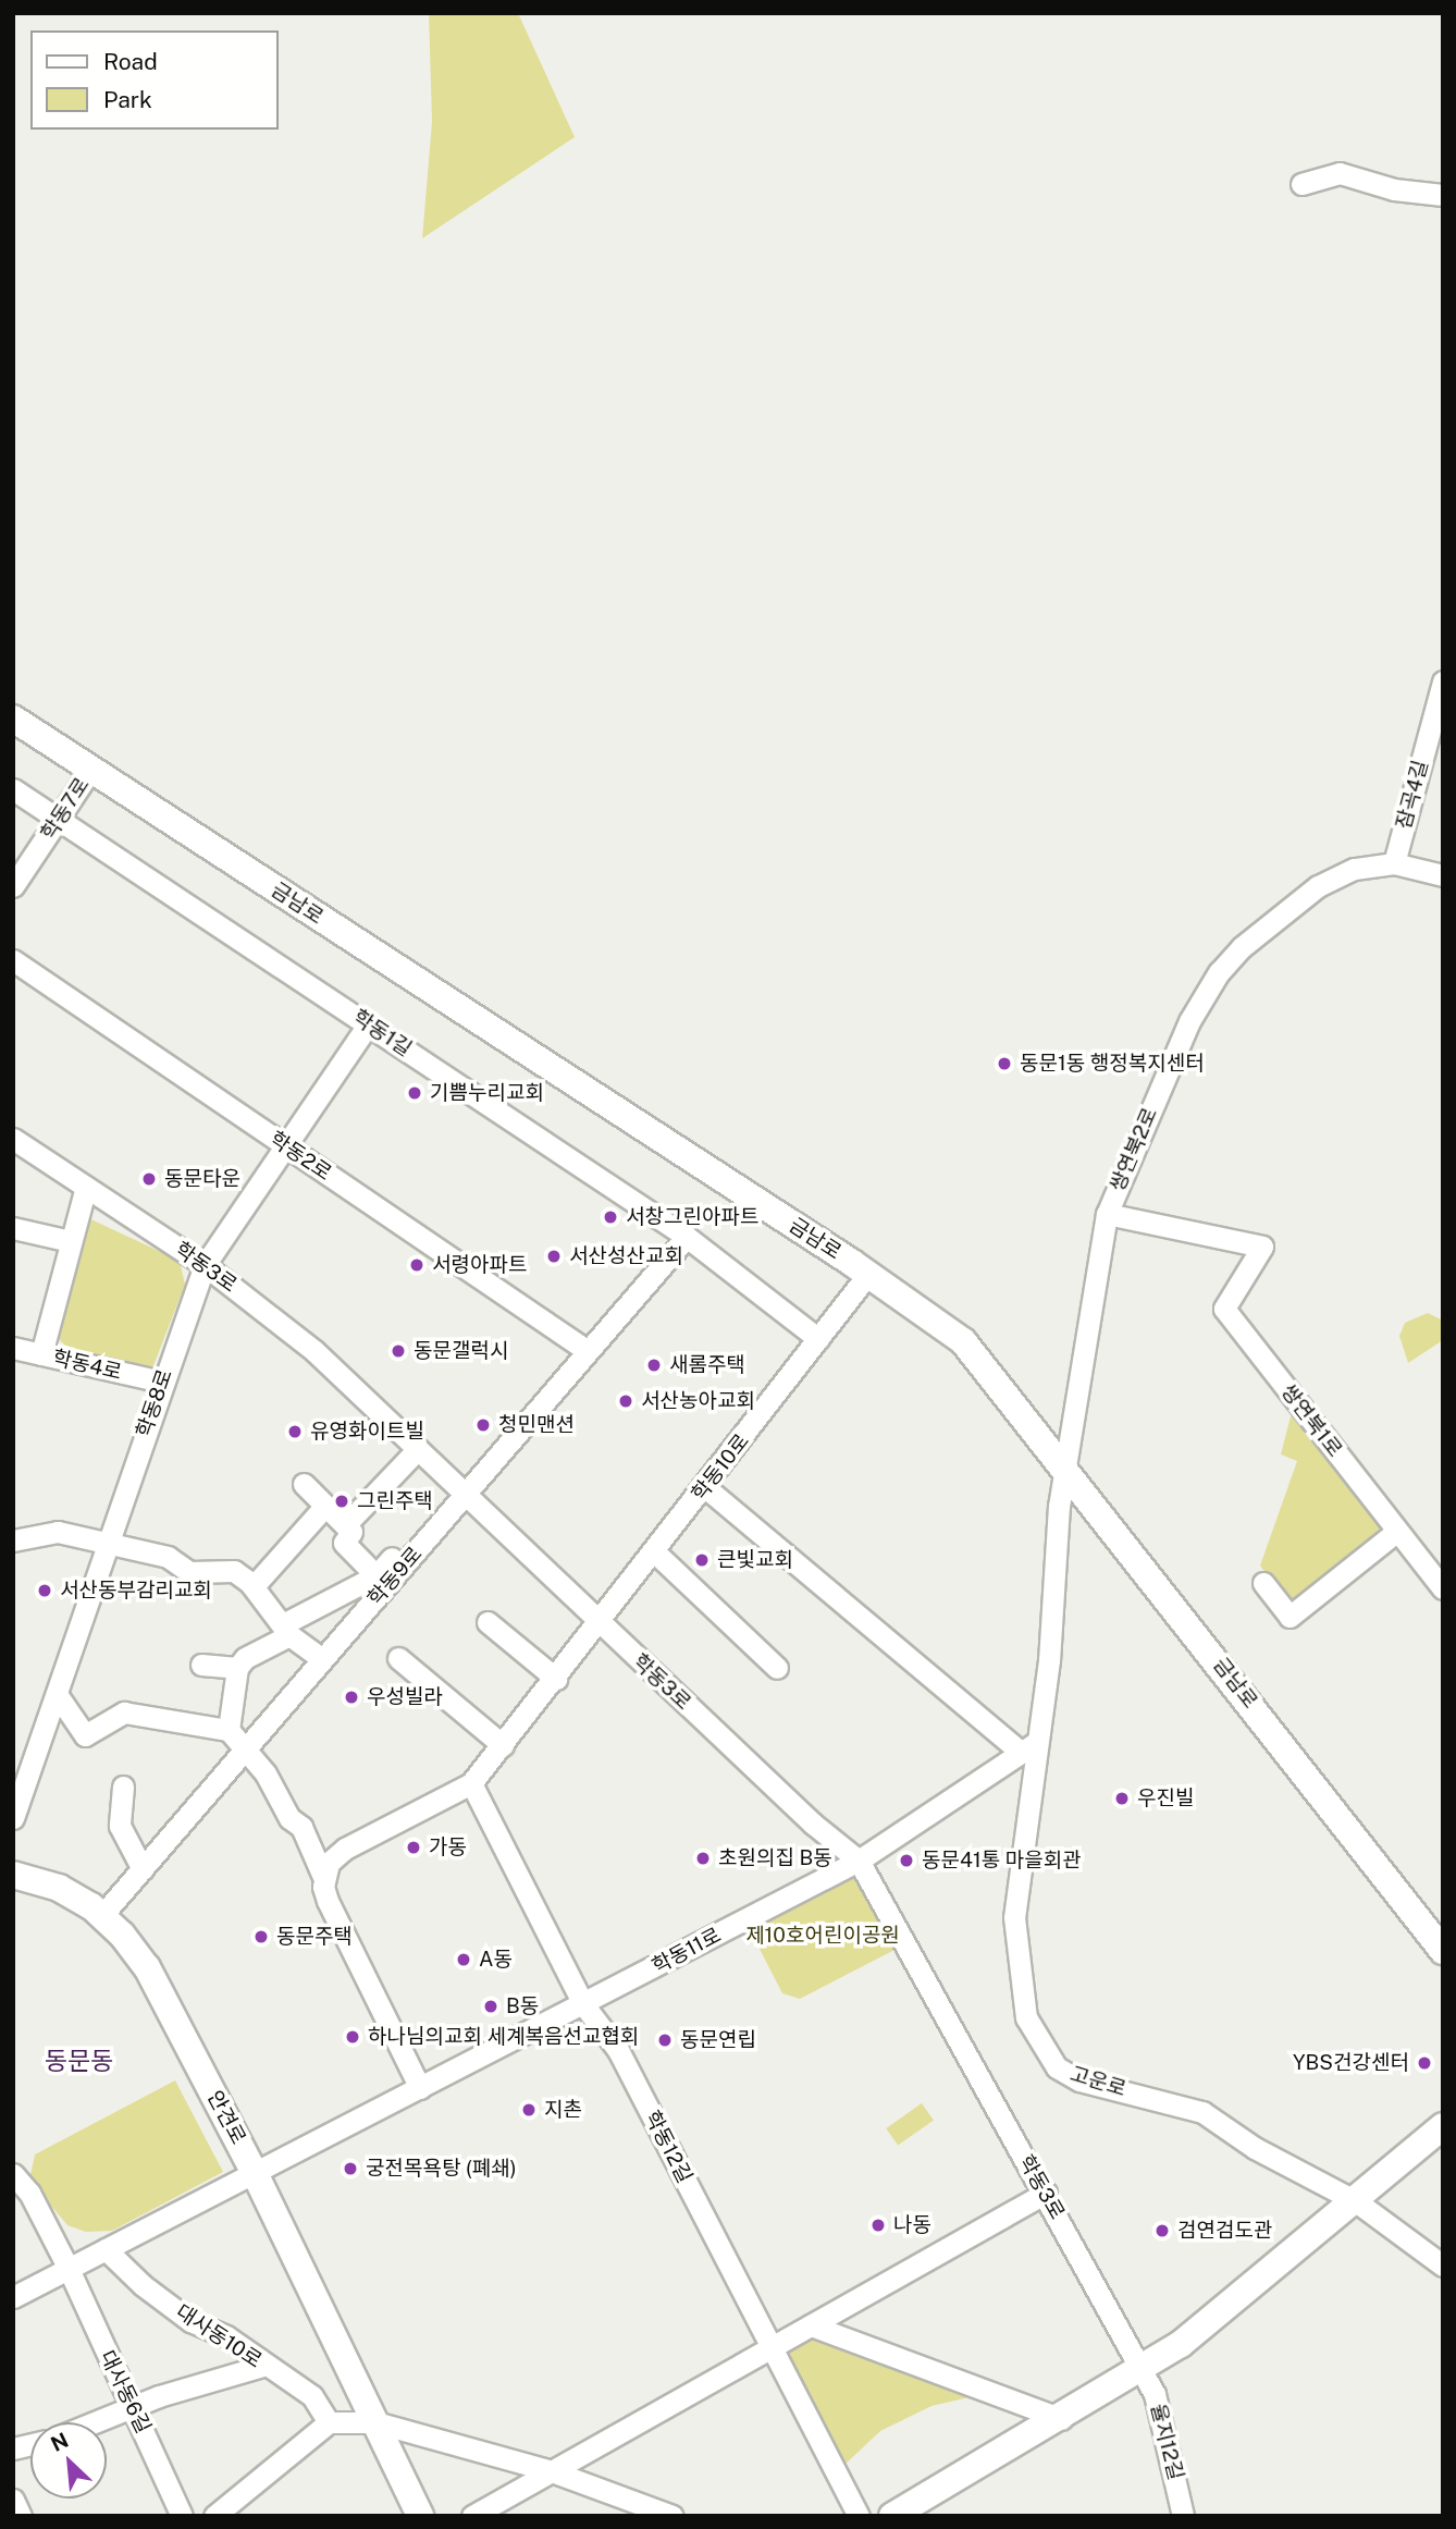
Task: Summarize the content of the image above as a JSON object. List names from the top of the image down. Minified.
{"streets":{"street":["잠곡4길","학동7로","금남로","학동1길","쌍연북2로","학동2로","학동3로","학동4로","학동8로","쌍연북1로","학동10로","학동9로","학동11로","고운로","안견로","학동12길","대사동10로","대사동6길","율지12길"]},"crossings":[["잠곡4길","쌍연북2로"],["학동7로","금남로"],["학동7로","학동1길"],["금남로","쌍연북2로"],["금남로","학동10로"],["학동1길","학동8로"],["학동1길","학동10로"],["학동1길","학동9로"],["쌍연북2로","쌍연북1로"],["학동2로","학동8로"],["학동2로","학동9로"],["학동3로","학동8로"],["학동3로","학동10로"],["학동3로","학동9로"],["학동3로","학동11로"],["학동3로","율지12길"],["학동4로","학동8로"],["학동10로","학동12길"],["학동9로","안견로"],["학동11로","고운로"],["학동11로","안견로"],["학동11로","학동12길"]],"districts":["동문동"],"parks":["제10호어린이공원"],"places":["동문1동 행정복지센터","기쁨누리교회","동문타운","서창그린아파트","서산성산교회","서령아파트","동문갤럭시","새롬주택","서산농아교회","청민맨션","유영화이트빌","그린주택","큰빛교회","서산동부감리교회","우성빌라","우진빌","가동","초원의집 B동","동문41통 마을회관","동문주택","A동","B동","하나님의교회 세계복음선교협회","동문연립","YBS건강센터","지촌","궁전목욕탕 (폐쇄)","나동","검연검도관"],"legend":["Road","Park"],"north":"top left"}
